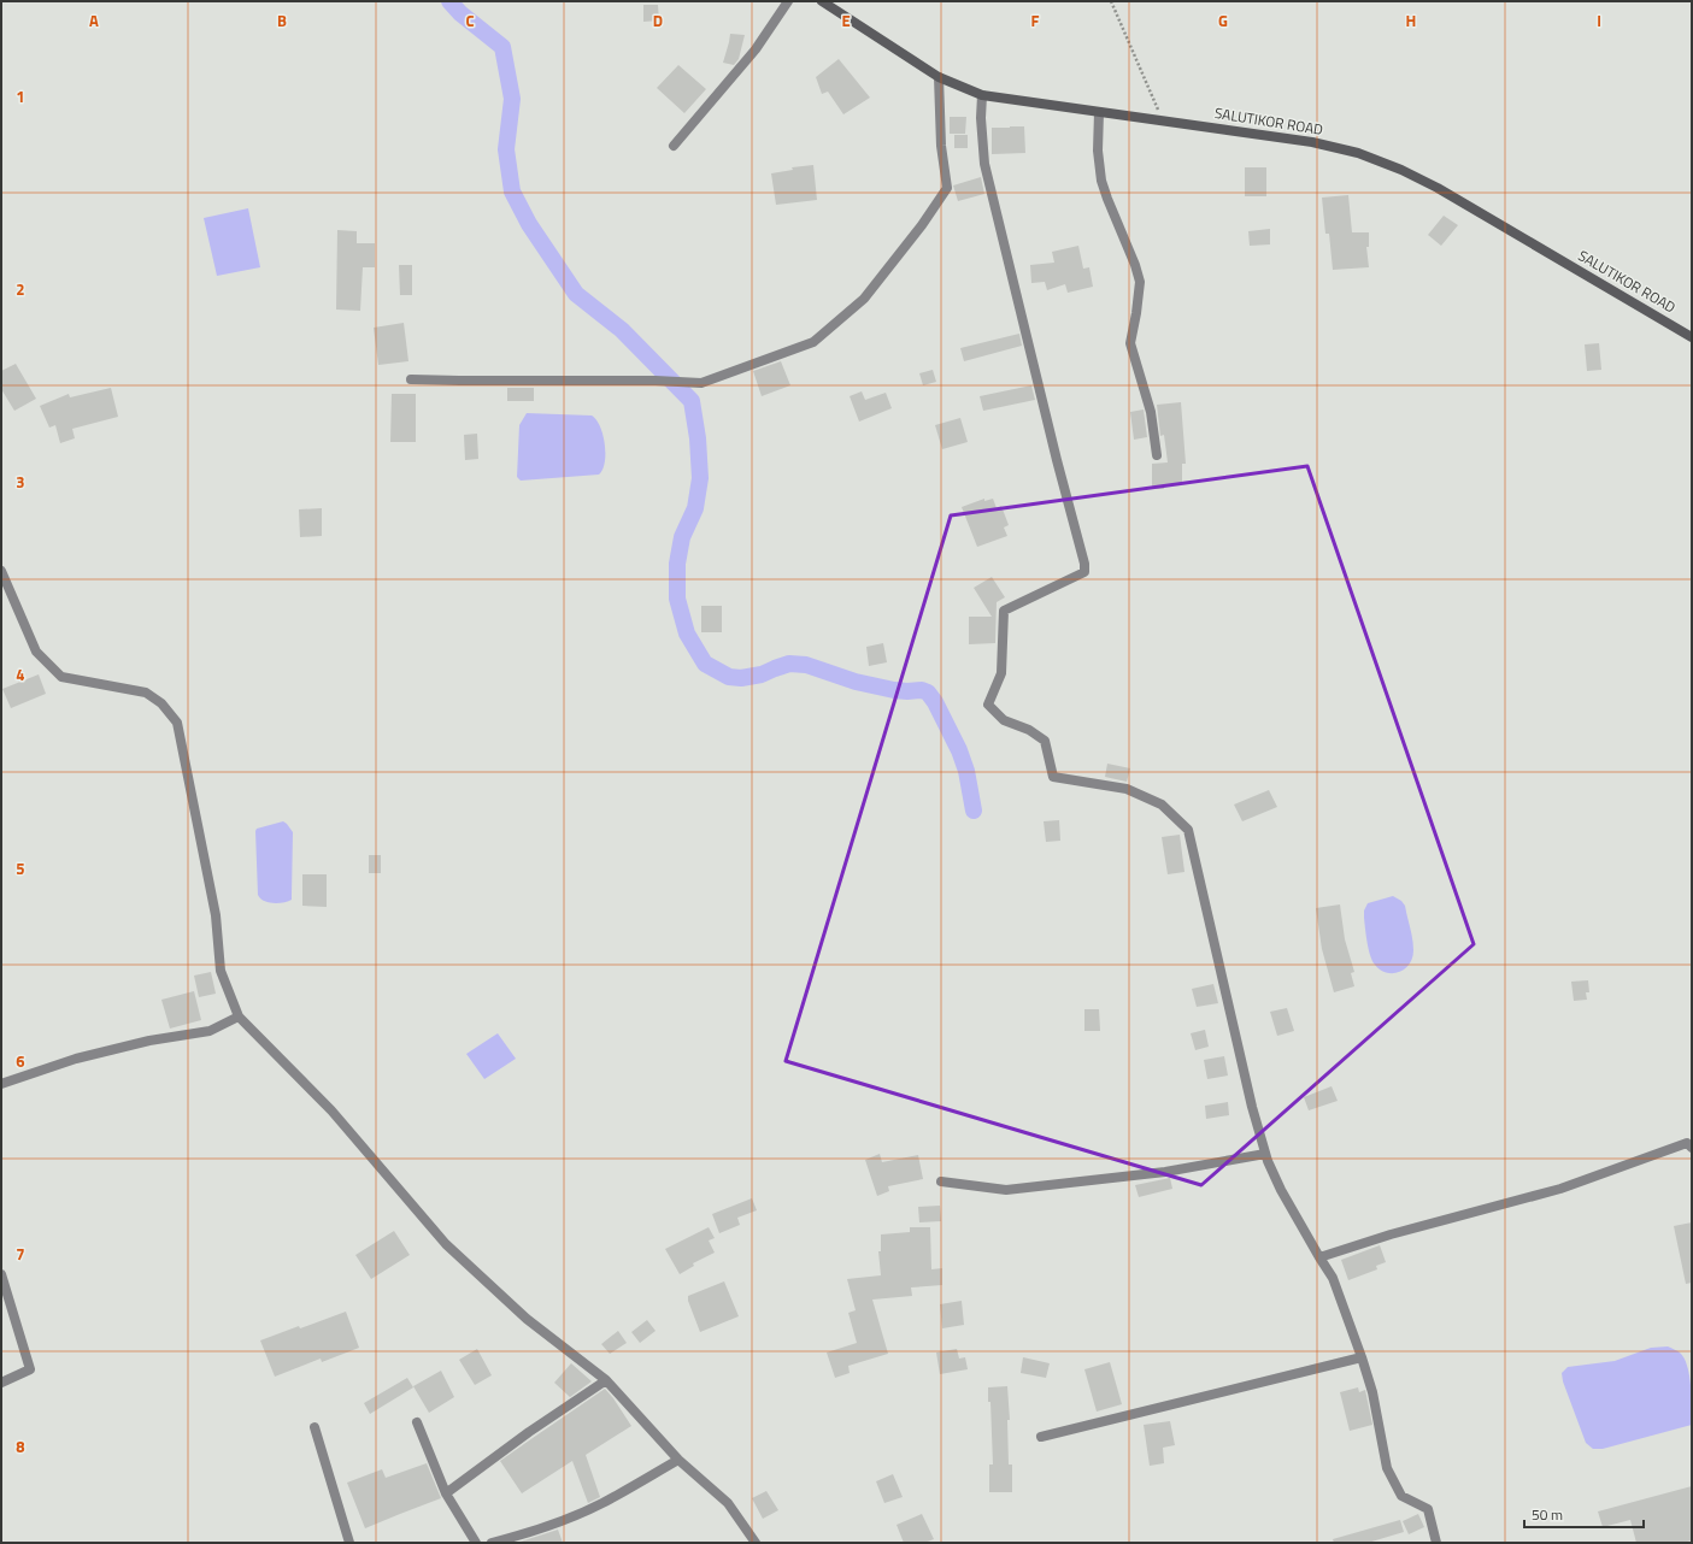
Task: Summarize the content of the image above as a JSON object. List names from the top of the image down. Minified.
{"streets":{"main road":["SALUTIKOR ROAD"]},"scale_bar":"50 m","grid":{"columns":["A","B","C","D","E","F","G","H","I"],"rows":["1","2","3","4","5","6","7","8"]}}
